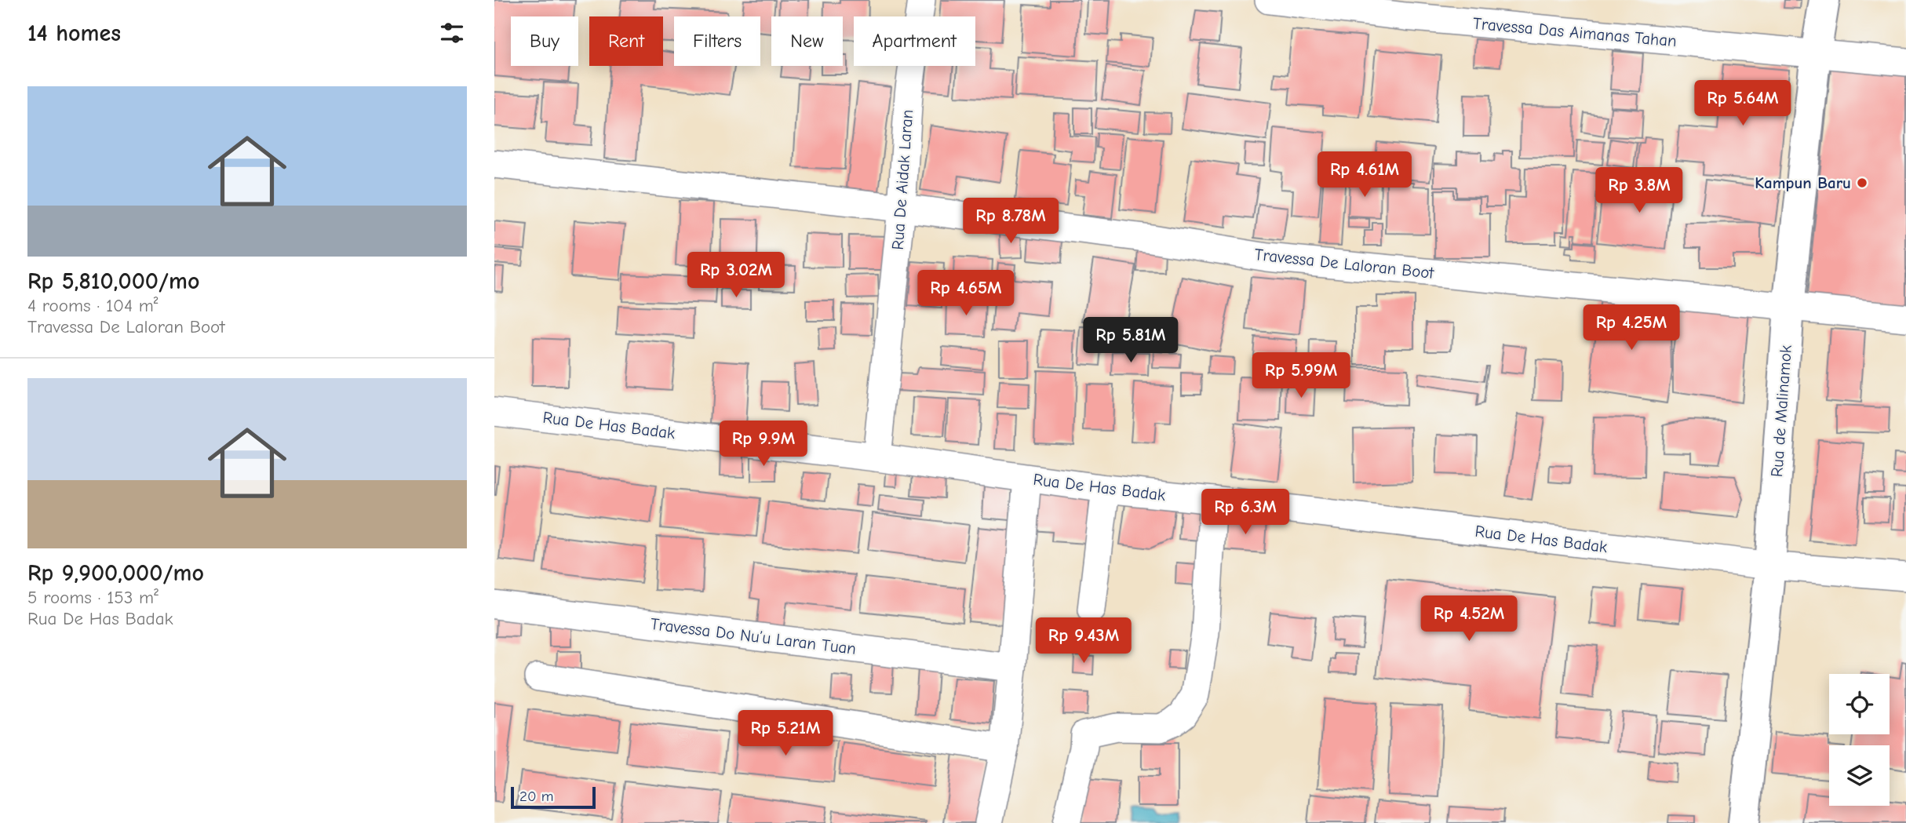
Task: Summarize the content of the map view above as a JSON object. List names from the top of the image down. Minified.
{"streets":{"street":["Travessa Das Aimanas Tahan","Rua De Aidak Laran","Travessa De Laloran Boot","Rua de Malinamok","Rua De Has Badak","Travessa Do Nu’u Laran Tuan"]},"crossings":[["Travessa Das Aimanas Tahan","Rua de Malinamok"],["Rua De Aidak Laran","Travessa De Laloran Boot"],["Rua De Aidak Laran","Rua De Has Badak"],["Travessa De Laloran Boot","Rua de Malinamok"],["Rua de Malinamok","Rua De Has Badak"]],"places":["Kampun Baru"],"scale_bar":"20 m","page":{"heading":"14 homes","chip":["Buy","Rent","Filters","New","Apartment"],"list":[{"name":"Rp 5,810,000/mo","note":"4 rooms · 104 m² · Travessa De Laloran Boot"},{"name":"Rp 9,900,000/mo","note":"5 rooms · 153 m² · Rua De Has Badak"}],"price":["Rp 5.64M","Rp 4.61M","Rp 3.8M","Rp 8.78M","Rp 3.02M","Rp 4.65M","Rp 4.25M","Rp 5.81M","Rp 5.99M","Rp 9.9M","Rp 6.3M","Rp 4.52M","Rp 9.43M","Rp 5.21M"],"scale":"20 m"}}
